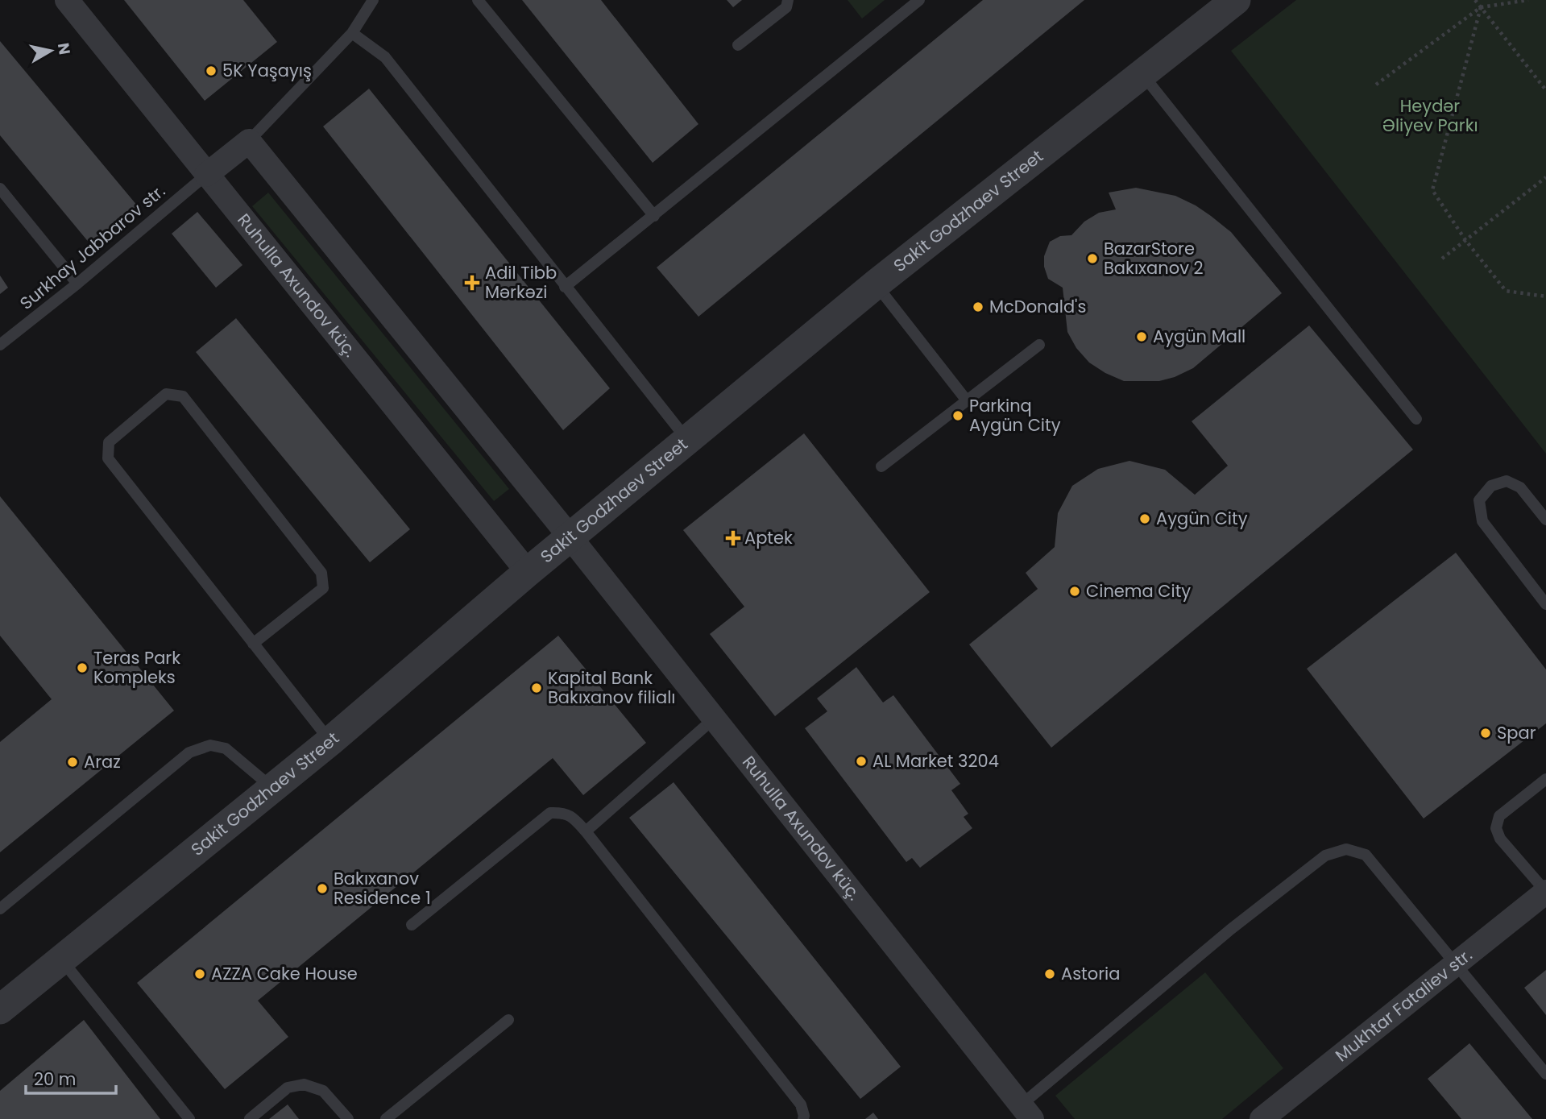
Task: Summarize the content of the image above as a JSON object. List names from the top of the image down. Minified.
{"streets":{"street":["Sakit Godzhaev Street","Ruhulla Axundov küç.","Mukhtar Fataliev str."],"lane":["Surkhay Jabbarov str."]},"crossings":[["Sakit Godzhaev Street","Ruhulla Axundov küç."],["Surkhay Jabbarov str.","Ruhulla Axundov küç."]],"parks":["Heydər Əliyev Parkı"],"places":{"other":["5K Yaşayış","BazarStore Bakıxanov 2","McDonald's","Aygün Mall","Parkinq Aygün City","Aygün City","Cinema City","Teras Park Kompleks","Kapital Bank Bakıxanov filialı","Spar","AL Market 3204","Araz","Bakıxanov Residence 1","AZZA Cake House","Astoria"],"health":["Adil Tibb Mərkəzi","Aptek"]},"scale_bar":"20 m","north":"right"}
